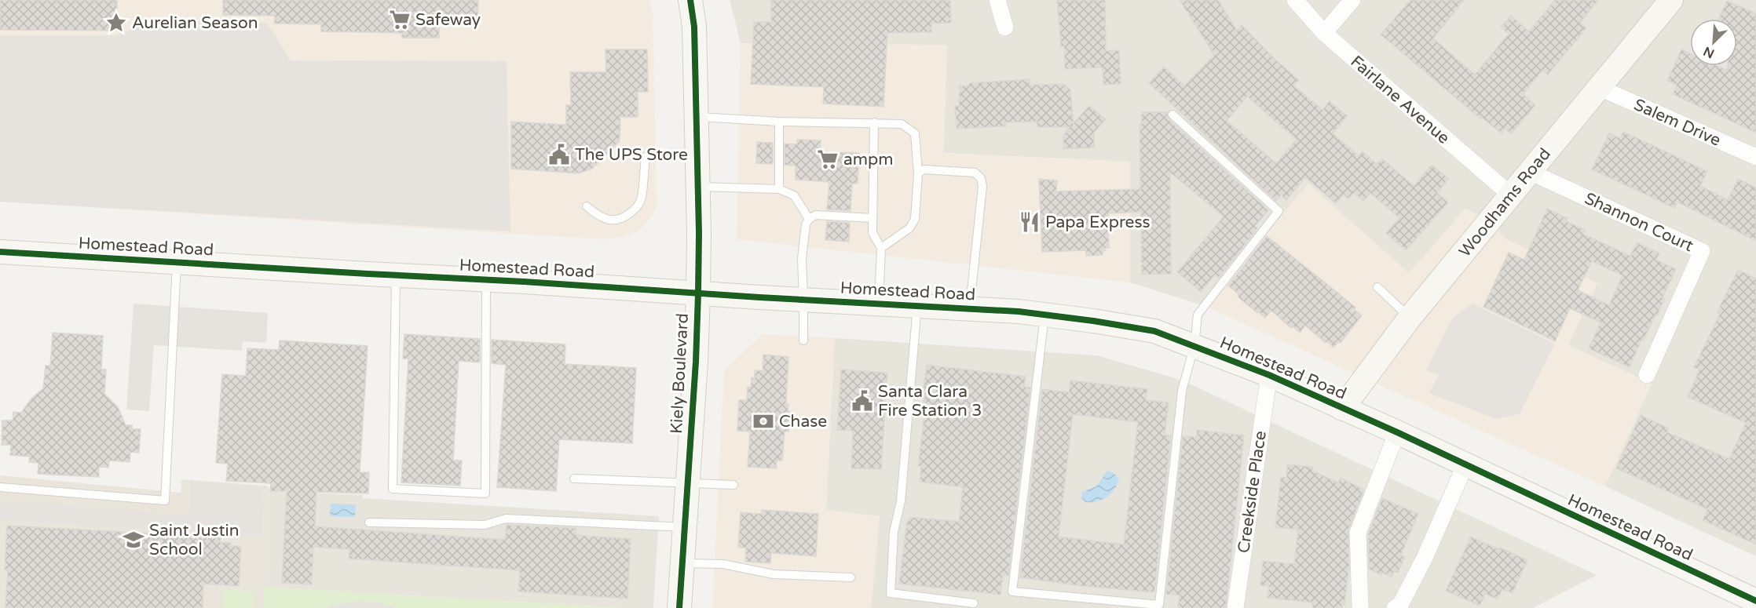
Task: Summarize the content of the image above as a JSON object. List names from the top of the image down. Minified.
{"streets":{"main road":["Woodhams Road","Homestead Road","Kiely Boulevard"],"street":["Fairlane Avenue","Salem Drive","Shannon Court","Creekside Place"]},"crossings":[["Fairlane Avenue","Woodhams Road"],["Salem Drive","Woodhams Road"],["Woodhams Road","Shannon Court"],["Woodhams Road","Homestead Road"],["Homestead Road","Kiely Boulevard"],["Homestead Road","Creekside Place"]],"places":{"supermarket":["Safeway","ampm"],"place":["Aurelian Season"],"public building":["The UPS Store","Santa Clara Fire Station 3"],"restaurant":["Papa Express"],"bank":["Chase"],"school or university":["Saint Justin School"]},"north":"bottom left"}
